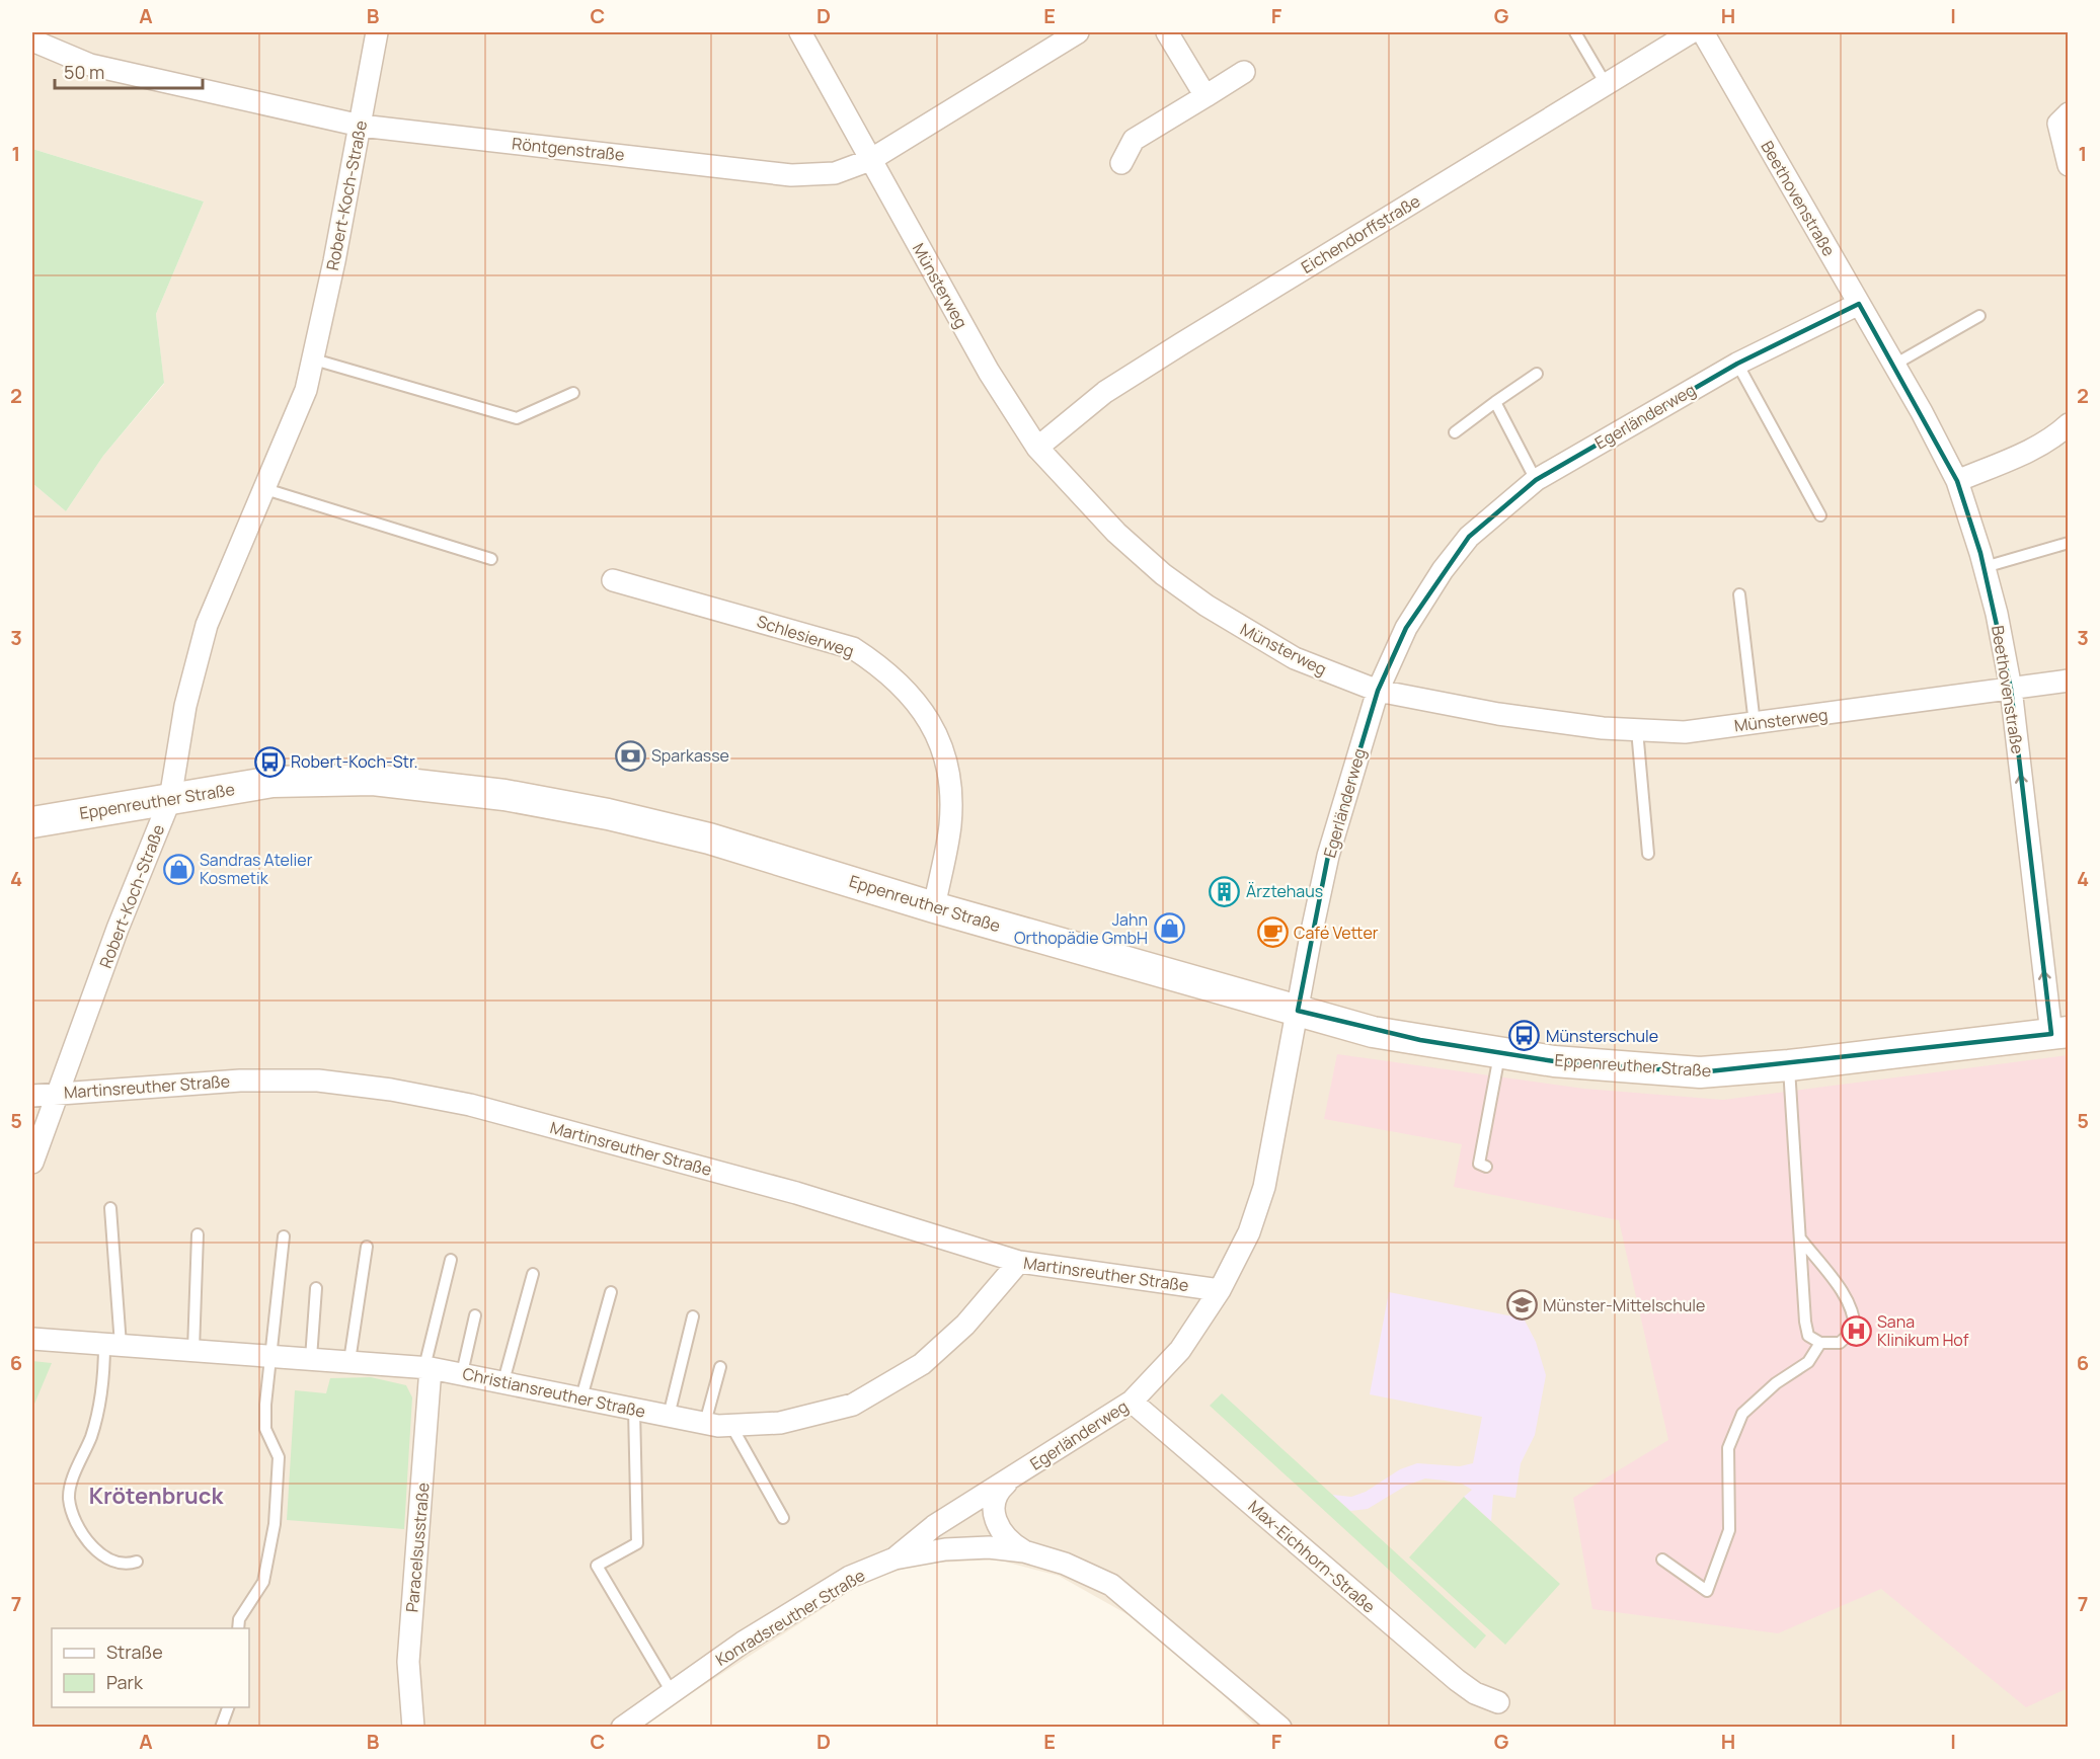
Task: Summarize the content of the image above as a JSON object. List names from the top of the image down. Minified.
{"streets":{"main road":["Eppenreuther Straße"],"street":["Röntgenstraße","Robert-Koch-Straße","Beethovenstraße","Eichendorffstraße","Münsterweg","Egerländerweg","Schlesierweg","Martinsreuther Straße","Christiansreuther Straße","Paracelsusstraße","Max-Eichhorn-Straße","Konradsreuther Straße"]},"crossings":[["Röntgenstraße","Robert-Koch-Straße"],["Röntgenstraße","Münsterweg"],["Robert-Koch-Straße","Eppenreuther Straße"],["Robert-Koch-Straße","Martinsreuther Straße"],["Beethovenstraße","Münsterweg"],["Beethovenstraße","Egerländerweg"],["Beethovenstraße","Eppenreuther Straße"],["Eichendorffstraße","Münsterweg"],["Münsterweg","Egerländerweg"],["Egerländerweg","Eppenreuther Straße"],["Egerländerweg","Martinsreuther Straße"],["Egerländerweg","Max-Eichhorn-Straße"],["Egerländerweg","Konradsreuther Straße"],["Schlesierweg","Eppenreuther Straße"],["Martinsreuther Straße","Christiansreuther Straße"],["Christiansreuther Straße","Paracelsusstraße"]],"districts":["Krötenbruck"],"places":{"bank":["Sparkasse"],"bus stop":["Robert-Koch-Str.","Münsterschule"],"shop":["Sandras Atelier Kosmetik","Jahn Orthopädie GmbH"],"building":["Ärztehaus"],"cafe":["Café Vetter"],"school or university":["Münster-Mittelschule"],"hospital":["Sana Klinikum Hof"]},"legend":["Straße","Park"],"scale_bar":"50 m","grid":{"columns":["A","B","C","D","E","F","G","H","I"],"rows":["1","2","3","4","5","6","7"]}}
